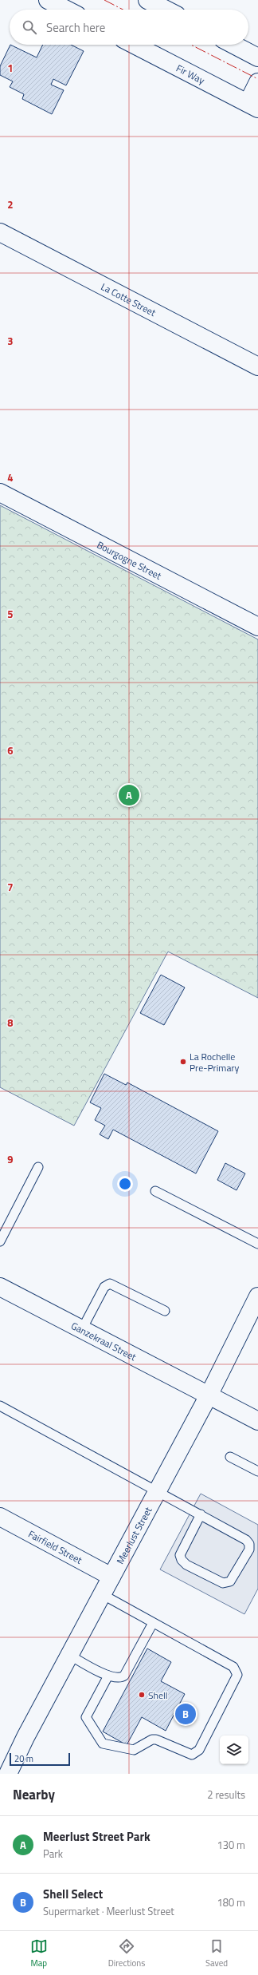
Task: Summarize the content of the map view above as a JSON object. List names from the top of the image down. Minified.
{"streets":{"street":["Fir Way","La Cotte Street","Bourgogne Street","Ganzekraal Street","Meerlust Street","Fairfield Street"]},"crossings":[["Ganzekraal Street","Meerlust Street"],["Meerlust Street","Fairfield Street"]],"places":["La Rochelle Pre-Primary","Shell"],"scale_bar":"20 m","page":{"search":"Search here","pins":["A","B"],"scale":"20 m","heading":["Nearby","2 results"],"list":[{"mark":"A","name":"Meerlust Street Park","note":"Park","value":"130 m"},{"mark":"B","name":"Shell Select","note":"Supermarket · Meerlust Street","value":"180 m"}],"nav":["Map","Directions","Saved"]},"grid":{"rows":["1","2","3","4","5","6","7","8","9"]}}
